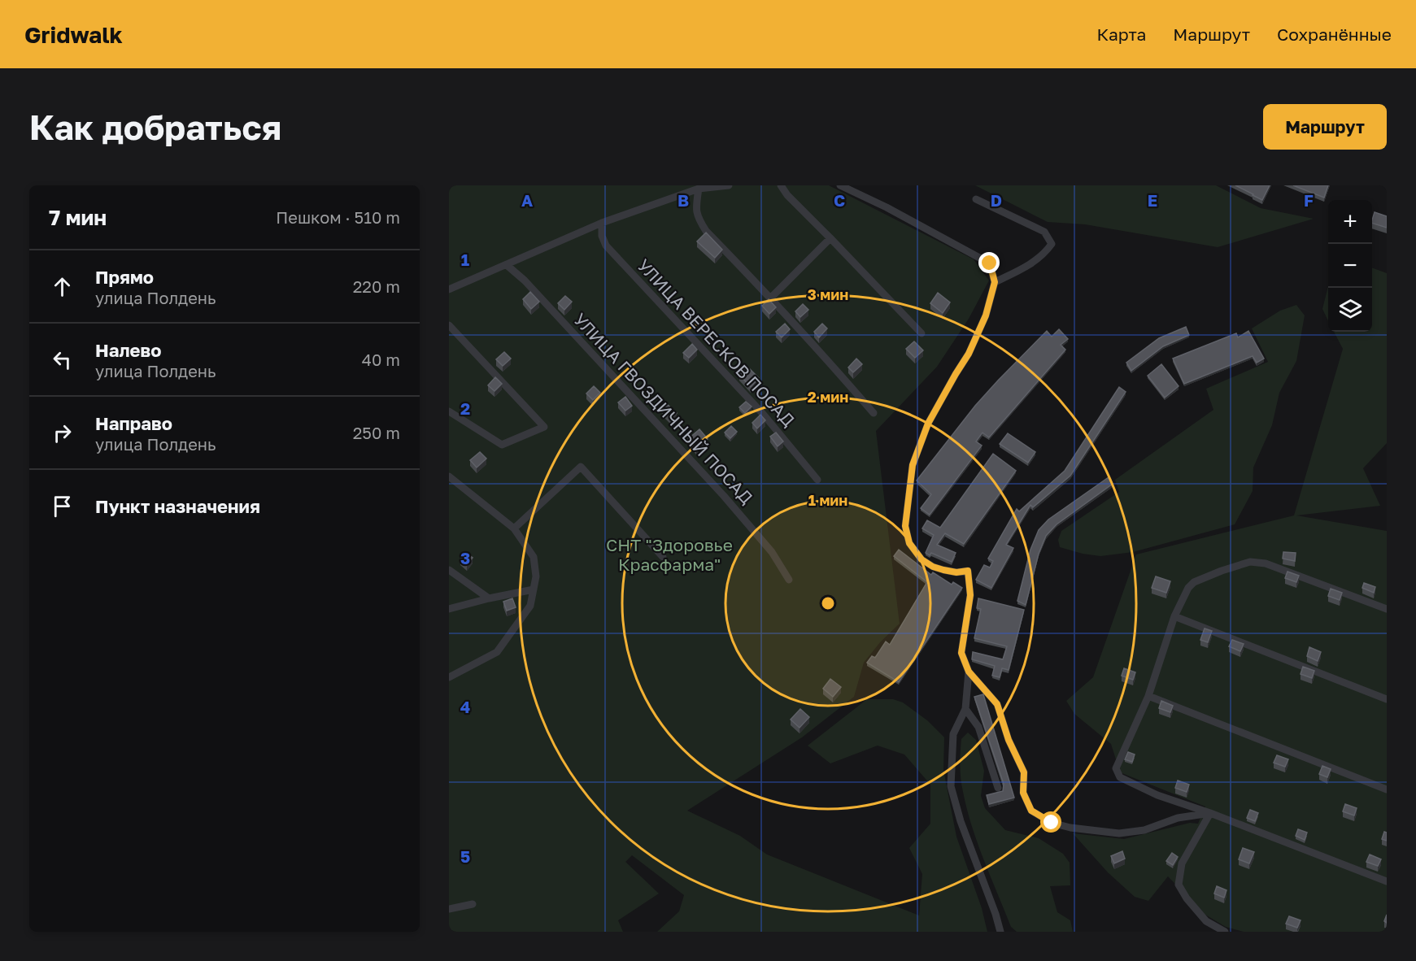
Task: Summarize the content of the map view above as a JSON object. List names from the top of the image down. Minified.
{"streets":{"street":["УЛИЦА ВЕРЕСКОВ ПОСАД","УЛИЦА ГВОЗДИЧНЫЙ ПОСАД"]},"parks":["СНТ \"Здоровье Красфарма\""],"page":{"header":"Gridwalk","nav":["Карта","Маршрут","Сохранённые"],"buttons":"Маршрут","title":"Как добраться","heading":["7 мин","Пешком · 510 m"],"map_buttons":["+","−"],"list":[["Прямо","улица Полдень","220 m"],["Налево","улица Полдень","40 m"],["Направо","улица Полдень","250 m"],"Пункт назначения"]},"grid":{"columns":["A","B","C","D","E","F"],"rows":["1","2","3","4","5"]},"rings":["3 мин","2 мин","1 мин"]}
